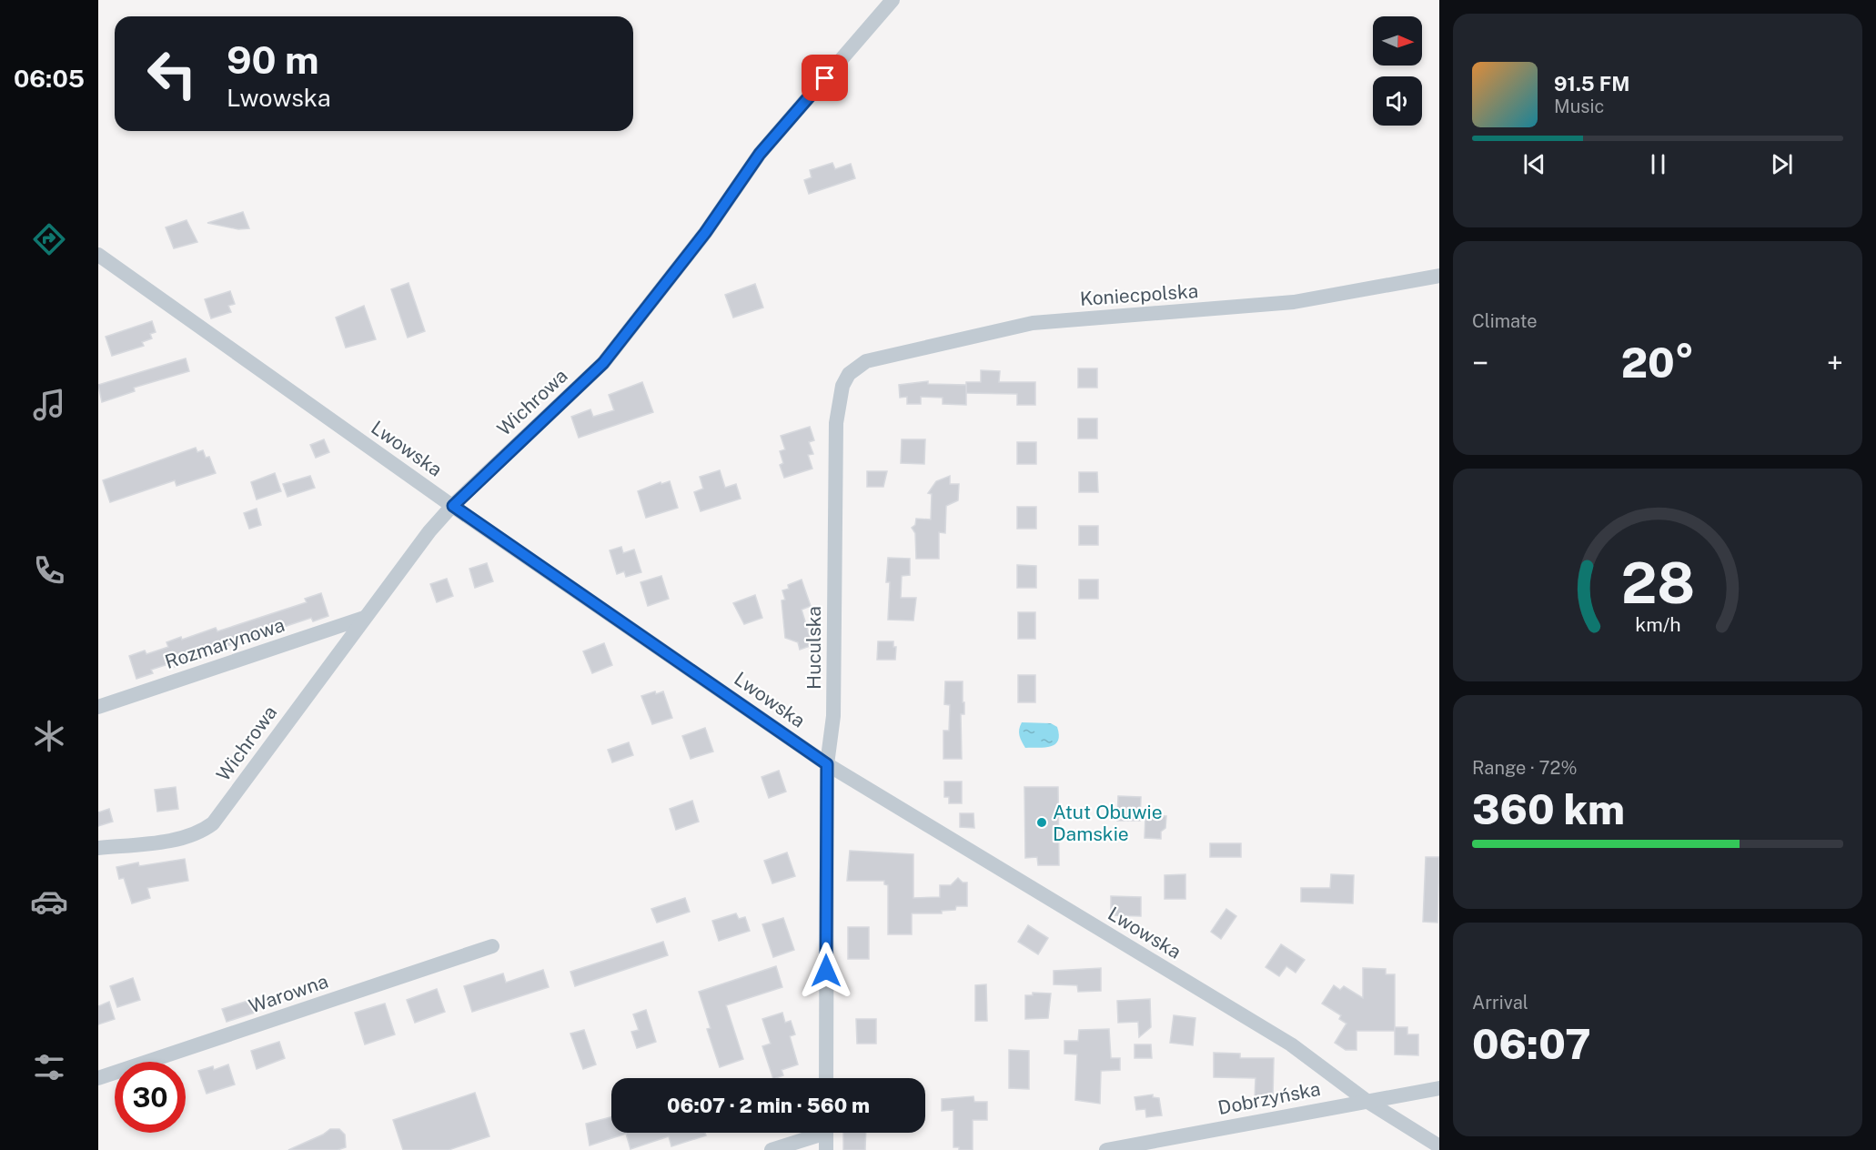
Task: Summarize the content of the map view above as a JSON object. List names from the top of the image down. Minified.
{"streets":{"street":["Koniecpolska","Wichrowa","Lwowska","Rozmarynowa","Huculska","Warowna","Dobrzyńska"]},"crossings":[["Koniecpolska","Huculska"],["Wichrowa","Lwowska"],["Wichrowa","Rozmarynowa"],["Lwowska","Huculska"],["Lwowska","Dobrzyńska"]],"places":["Atut Obuwie Damskie"],"north":"right","page":{"tabs":"06:05","turn":["90 m","Lwowska"],"song":["91.5 FM","Music"],"tile":["Climate",["Range · 72%","360 km"],["Arrival","06:07"]],"heat":["−","20°","+"],"limit":"30","trip":"06:07 · 2 min · 560 m","gauge":["28","km/h"]}}
